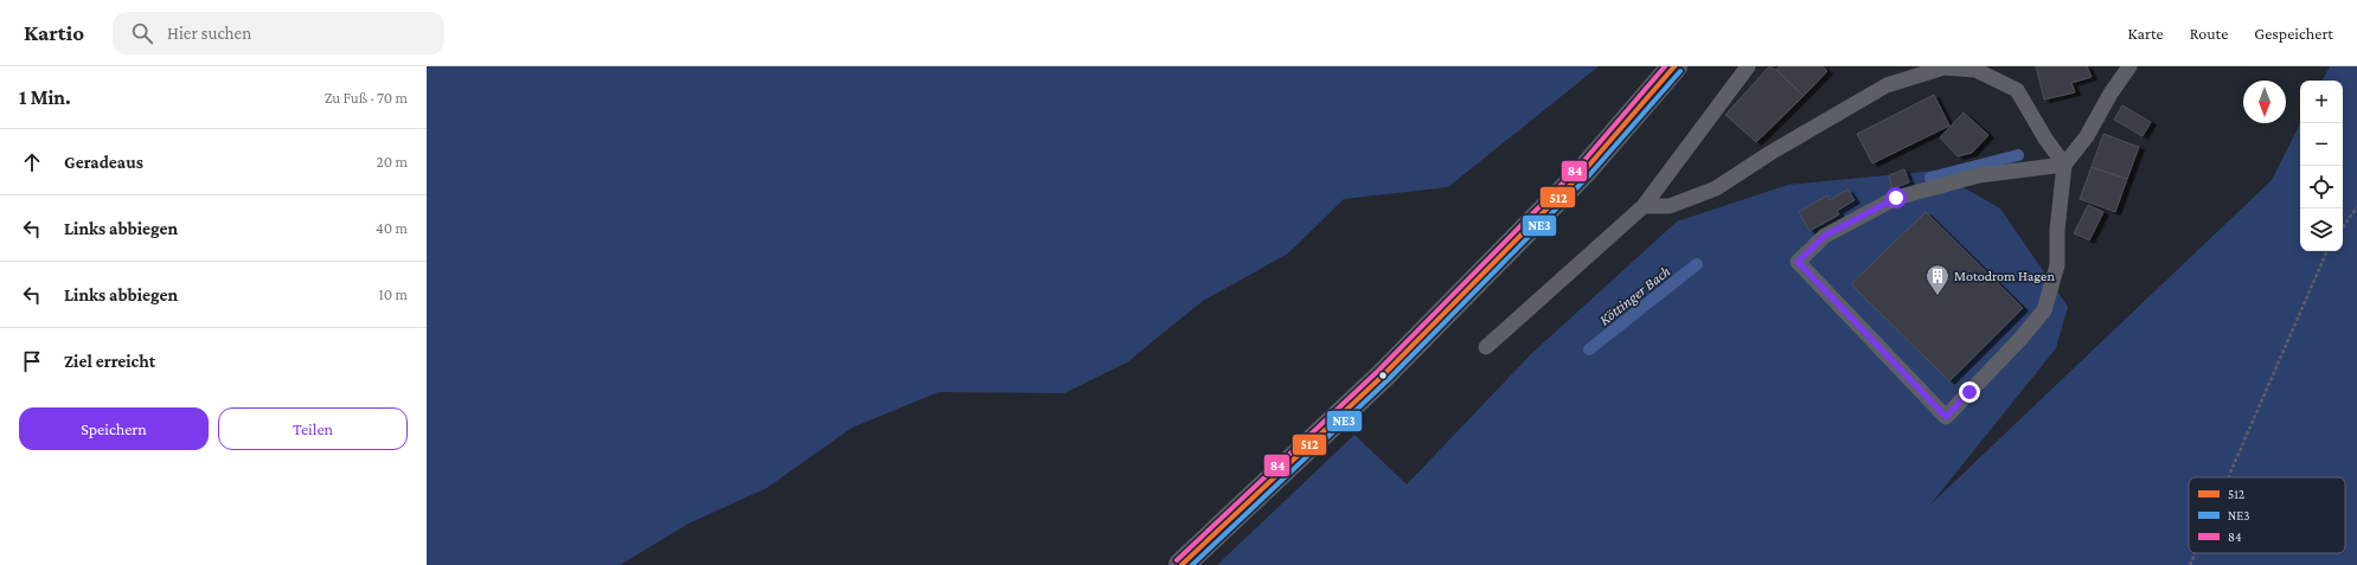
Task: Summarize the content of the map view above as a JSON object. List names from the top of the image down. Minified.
{"water":["Köttinger Bach"],"places":{"building":["Motodrom Hagen"]},"lines":["transit line 512","transit line 84","transit line NE3"],"legend":["512","NE3","84"],"north":"bottom","page":{"header":"Kartio","search":"Hier suchen","nav":["Karte","Route","Gespeichert"],"heading":["1 Min.","Zu Fuß · 70 m"],"map_buttons":["+","−"],"list":[["Geradeaus","20 m"],["Links abbiegen","40 m"],["Links abbiegen","10 m"],"Ziel erreicht"],"buttons":["Speichern","Teilen"]}}
